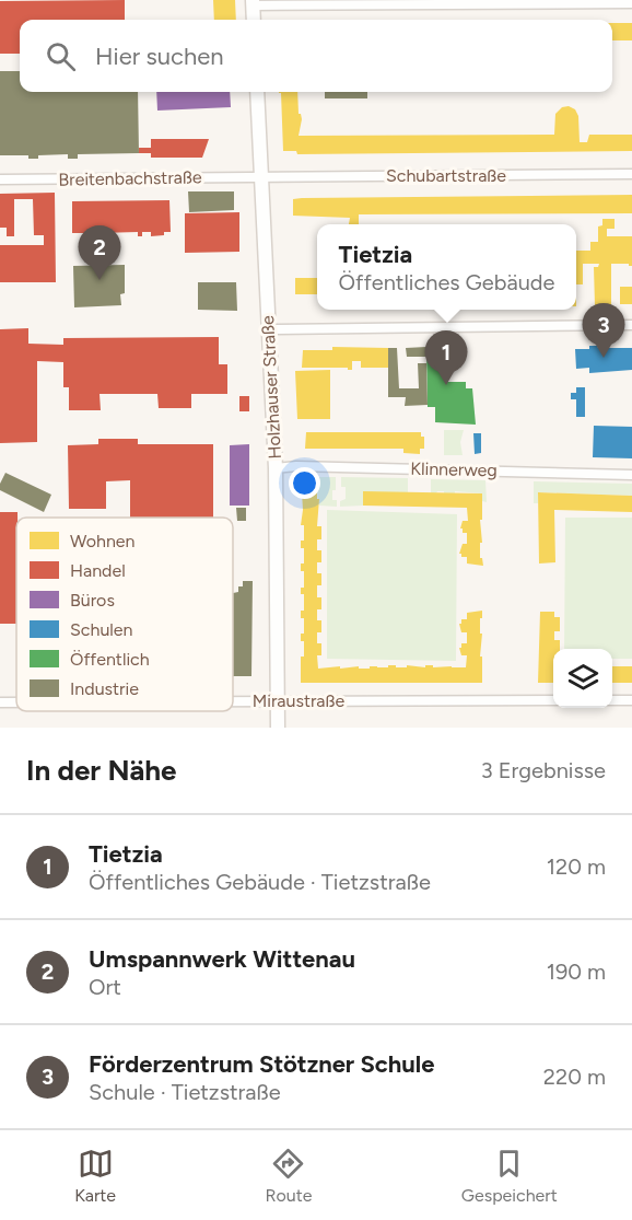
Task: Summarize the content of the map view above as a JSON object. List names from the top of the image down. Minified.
{"streets":{"main road":["Holzhauser Straße"],"street":["Schubartstraße","Breitenbachstraße","Klinnerweg","Miraustraße"]},"crossings":[["Schubartstraße","Breitenbachstraße"],["Schubartstraße","Holzhauser Straße"],["Breitenbachstraße","Holzhauser Straße"],["Holzhauser Straße","Klinnerweg"],["Holzhauser Straße","Miraustraße"]],"legend":["Wohnen","Handel","Büros","Schulen","Öffentlich","Industrie"],"page":{"search":"Hier suchen","popup":["Tietzia","Öffentliches Gebäude"],"pins":["2","3","1"],"heading":["In der Nähe","3 Ergebnisse"],"list":[{"mark":"1","name":"Tietzia","note":"Öffentliches Gebäude · Tietzstraße","value":"120 m"},{"mark":"2","name":"Umspannwerk Wittenau","note":"Ort","value":"190 m"},{"mark":"3","name":"Förderzentrum Stötzner Schule","note":"Schule · Tietzstraße","value":"220 m"}],"nav":["Karte","Route","Gespeichert"]}}
